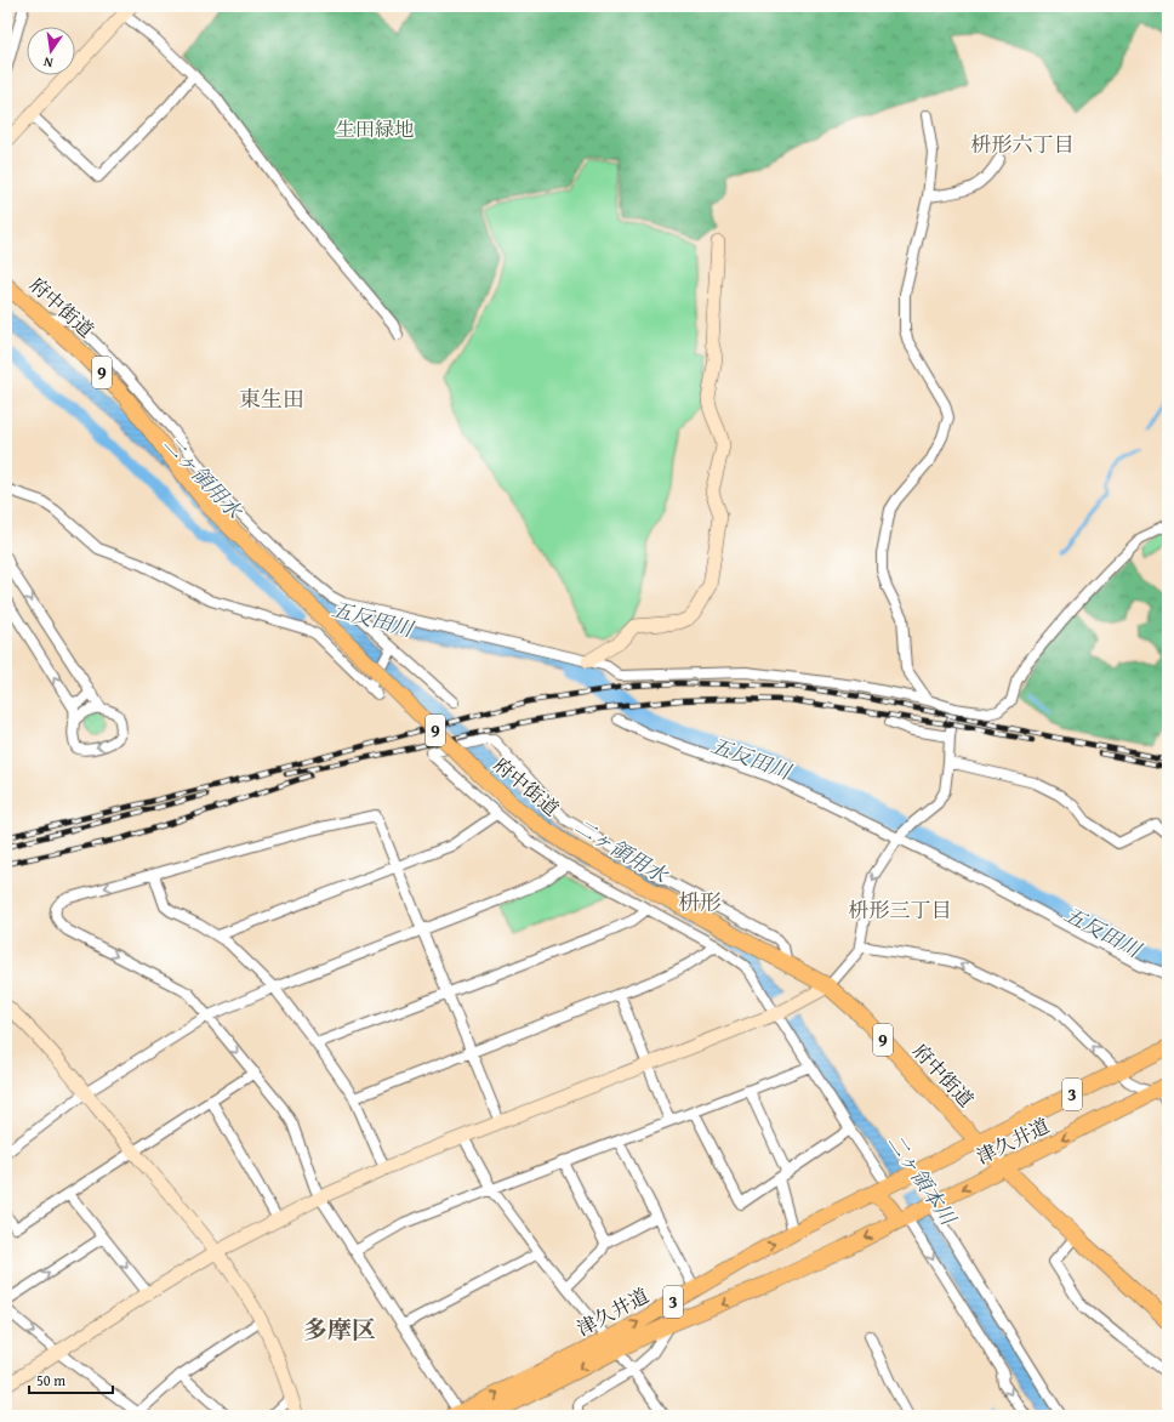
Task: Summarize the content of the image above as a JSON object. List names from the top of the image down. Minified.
{"streets":{"main road":["府中街道","9","3","津久井道"]},"crossings":[["府中街道","津久井道"],["3","津久井道"]],"districts":["枡形六丁目","東生田","枡形","枡形三丁目","多摩区"],"water":["二ヶ領用水","五反田川","二ヶ領本川"],"parks":["生田緑地"],"scale_bar":"50 m","north":"bottom"}
